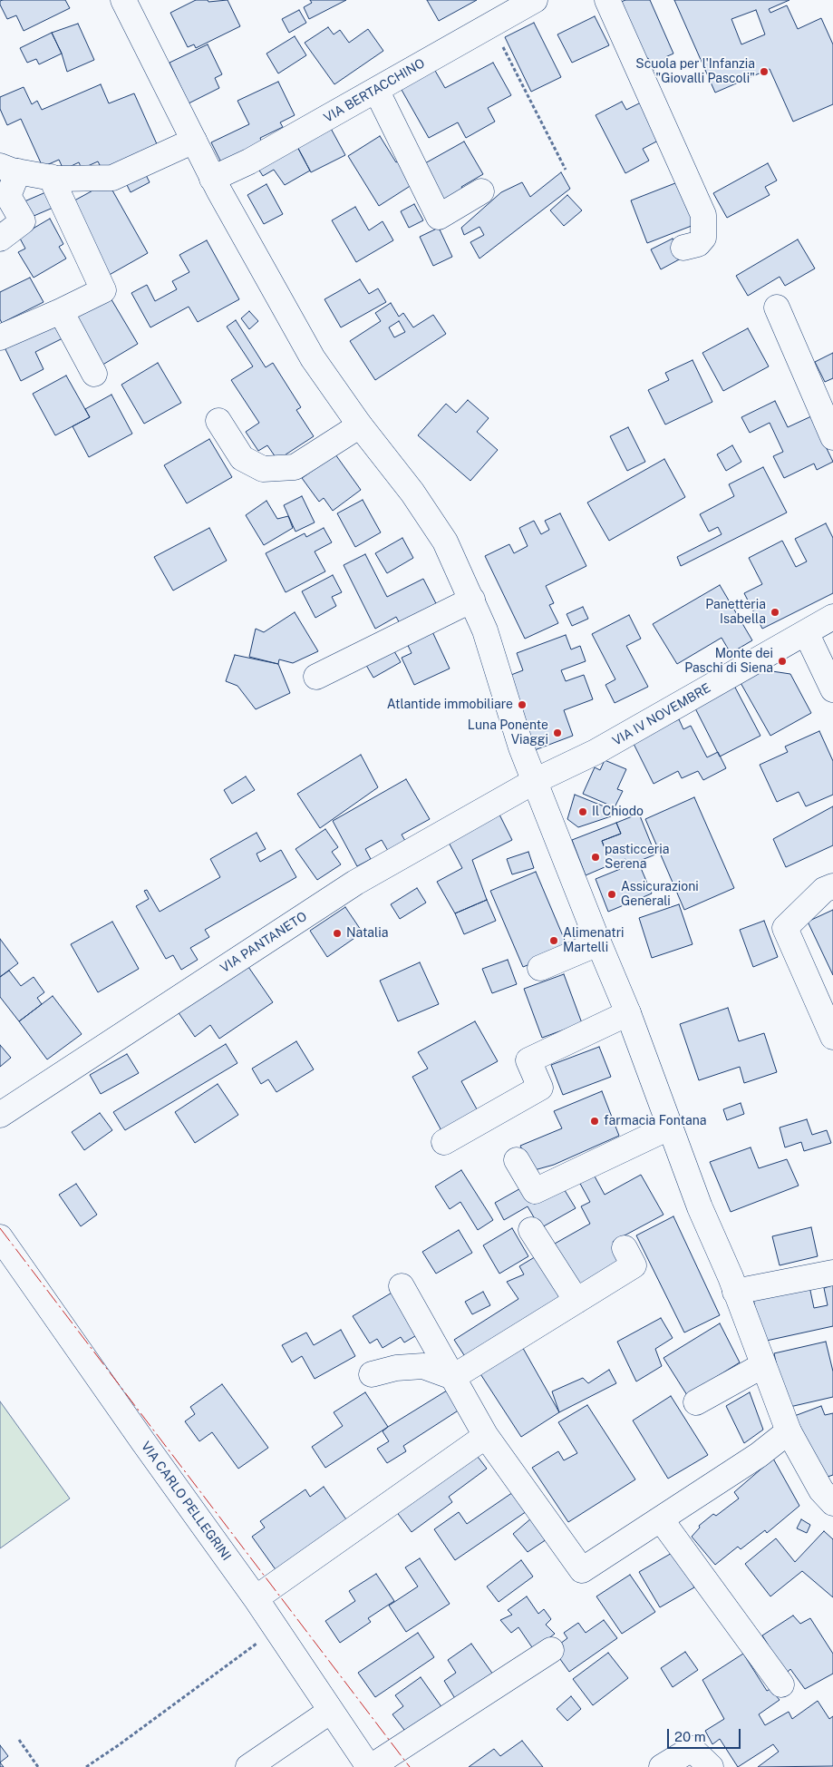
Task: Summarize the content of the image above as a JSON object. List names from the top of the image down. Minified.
{"streets":{"street":["VIA BERTACCHINO","VIA IV NOVEMBRE","VIA PANTANETO","VIA CARLO PELLEGRINI"]},"crossings":[["VIA IV NOVEMBRE","VIA PANTANETO"]],"places":["Scuola per l'Infanzia \"Giovalli Pascoli\"","Panetteria Isabella","Monte dei Paschi di Siena","Atlantide immobiliare","Luna Ponente Viaggi","Il Chiodo","pasticceria Serena","Assicurazioni Generali","Natalia","Alimenatri Martelli","farmacia Fontana"],"scale_bar":"20 m"}
